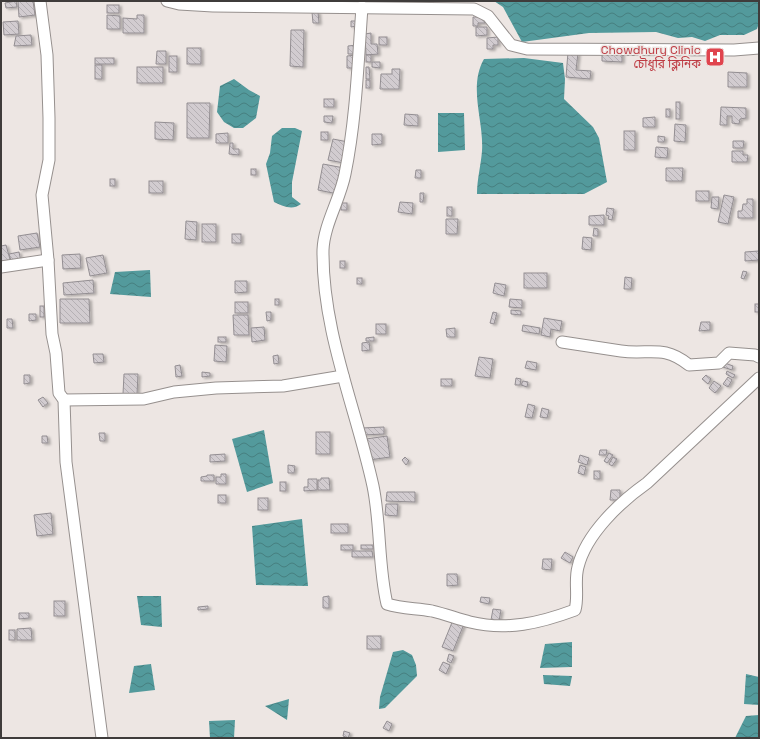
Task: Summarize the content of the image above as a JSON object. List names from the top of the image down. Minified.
{"places":{"hospital":["Chowdhury Clinic চৌধুরি ক্লিনিক"]}}
